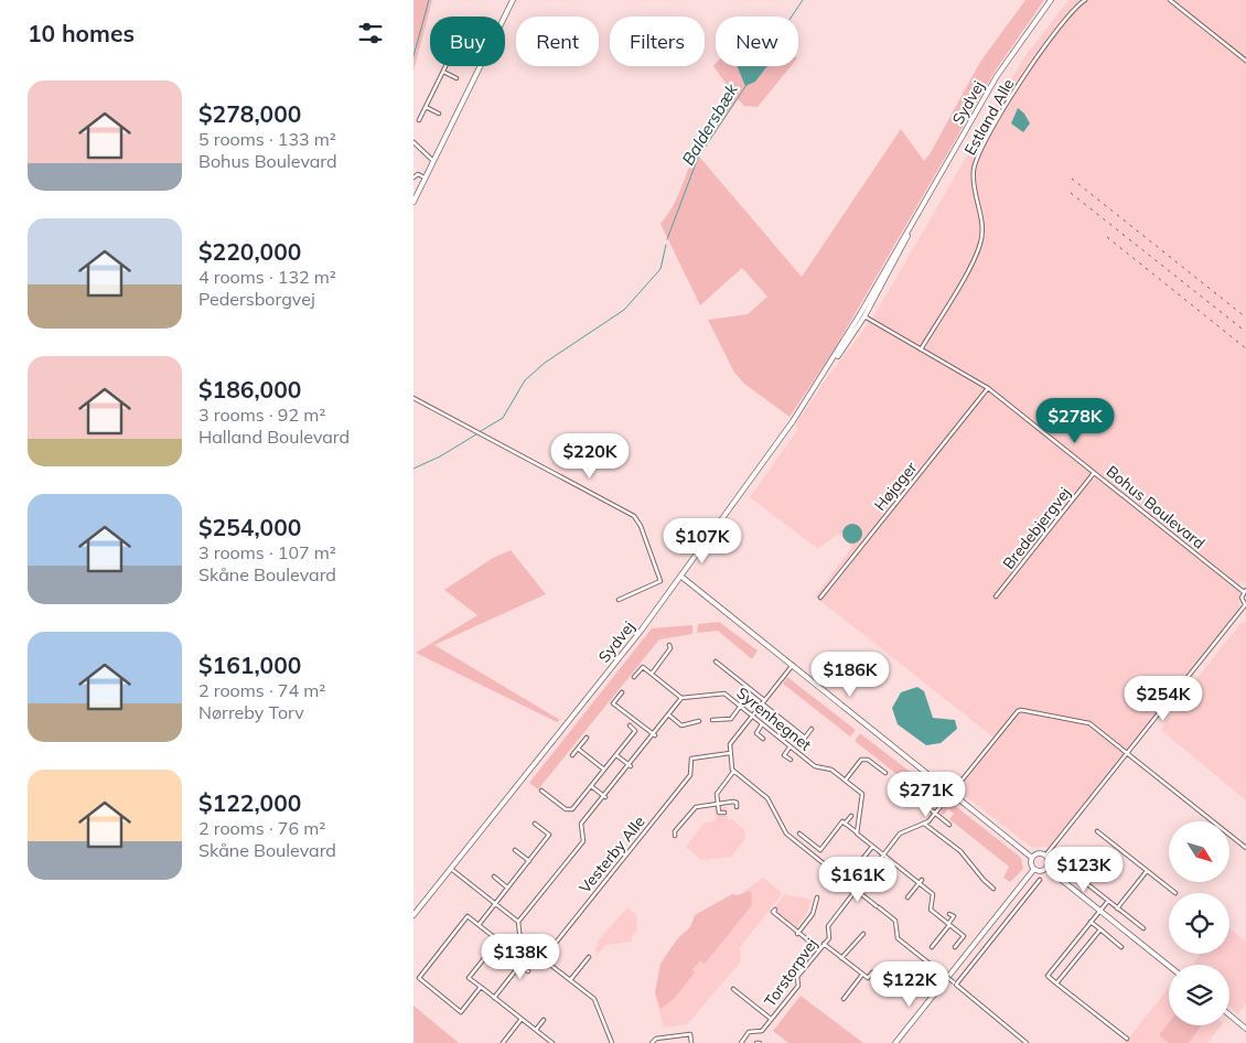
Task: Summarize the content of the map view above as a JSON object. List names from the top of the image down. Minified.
{"streets":{"street":["Sydvej","Estland Alle","Højager","Bohus Boulevard","Bredebjergvej","Syrenhegnet","Vesterby Alle","Torstorpvej"]},"crossings":[["Sydvej","Bohus Boulevard"],["Estland Alle","Bohus Boulevard"],["Højager","Bohus Boulevard"],["Bohus Boulevard","Bredebjergvej"]],"water":["Baldersbæk"],"north":"bottom right","page":{"heading":"10 homes","chip":["Buy","Rent","Filters","New"],"list":[{"name":"$278,000","note":"5 rooms · 133 m² · Bohus Boulevard"},{"name":"$220,000","note":"4 rooms · 132 m² · Pedersborgvej"},{"name":"$186,000","note":"3 rooms · 92 m² · Halland Boulevard"},{"name":"$254,000","note":"3 rooms · 107 m² · Skåne Boulevard"},{"name":"$161,000","note":"2 rooms · 74 m² · Nørreby Torv"},{"name":"$122,000","note":"2 rooms · 76 m² · Skåne Boulevard"}],"price":["$278K","$220K","$107K","$186K","$254K","$271K","$123K","$161K","$138K","$122K"]}}
